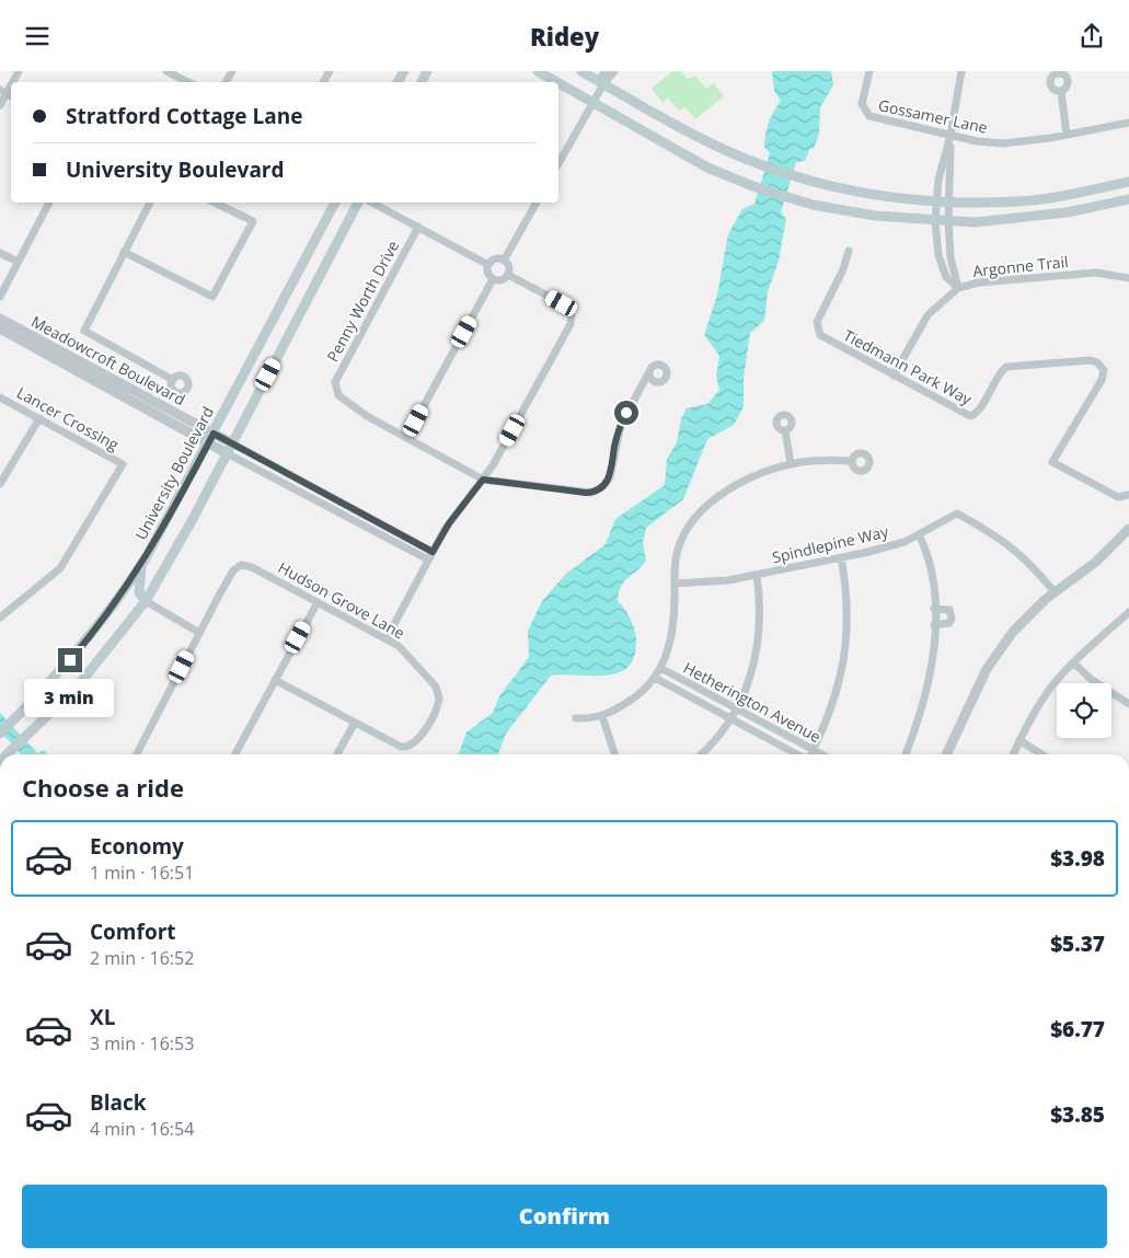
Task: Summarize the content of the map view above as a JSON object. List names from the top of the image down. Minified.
{"streets":{"main road":["University Boulevard"],"street":["Gossamer Lane","Argonne Trail","Penny Worth Drive","Meadowcroft Boulevard","Tiedmann Park Way","Lancer Crossing","Spindlepine Way","Hudson Grove Lane","Hetherington Avenue"]},"crossings":[["Argonne Trail","Tiedmann Park Way"],["Meadowcroft Boulevard","University Boulevard"]],"page":{"header":"Ridey","banner":["Stratford Cottage Lane","University Boulevard"],"bubble":"3 min","heading":"Choose a ride","list":[{"name":"Economy","note":"1 min · 16:51","value":"$3.98"},{"name":"Comfort","note":"2 min · 16:52","value":"$5.37"},{"name":"XL","note":"3 min · 16:53","value":"$6.77"},{"name":"Black","note":"4 min · 16:54","value":"$3.85"}],"buttons":"Confirm"}}
